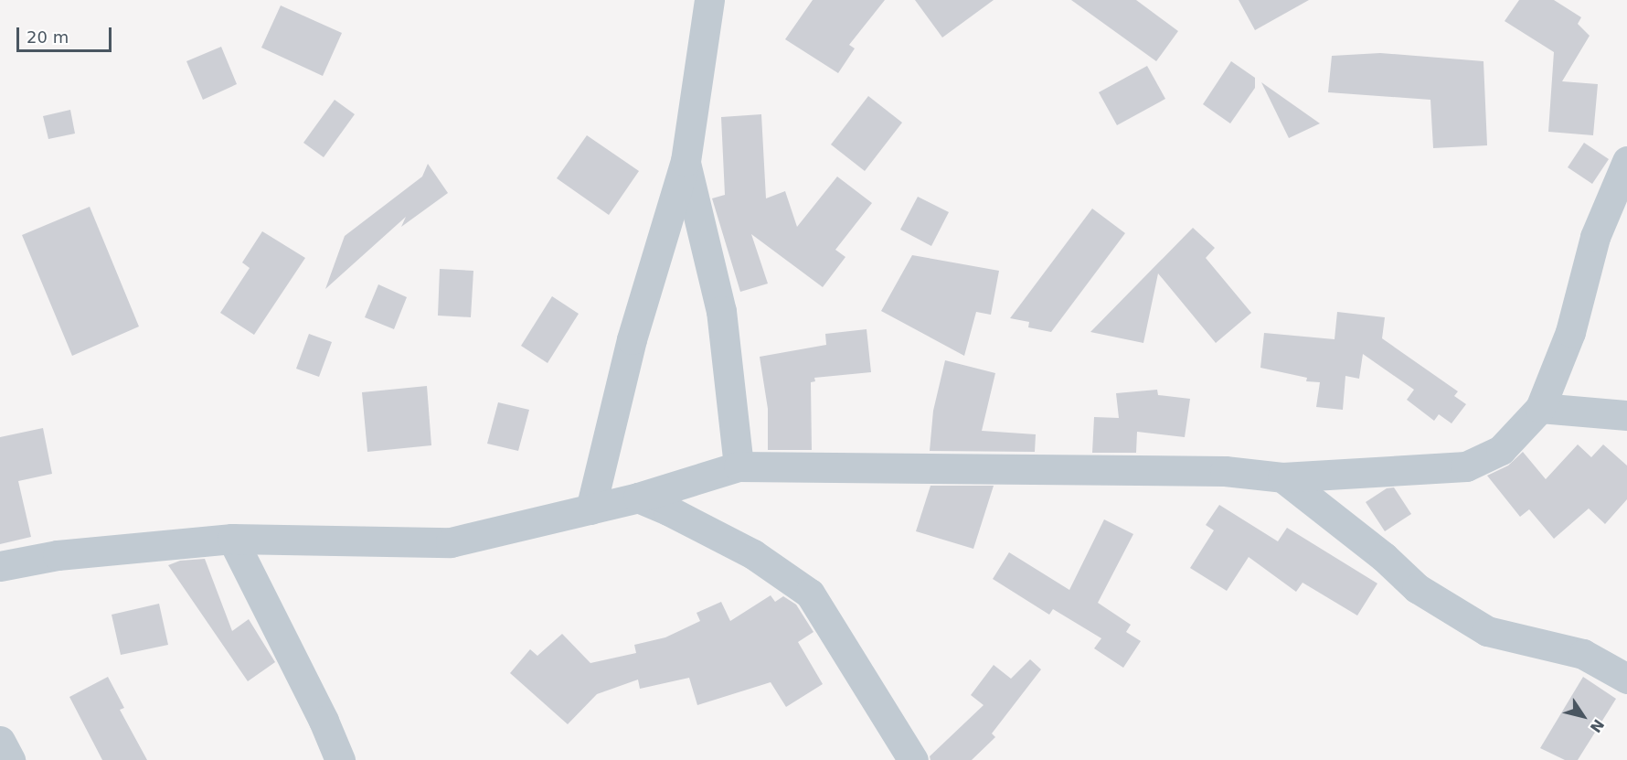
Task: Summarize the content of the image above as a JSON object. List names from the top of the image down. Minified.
{"scale_bar":"20 m","north":"bottom right"}
